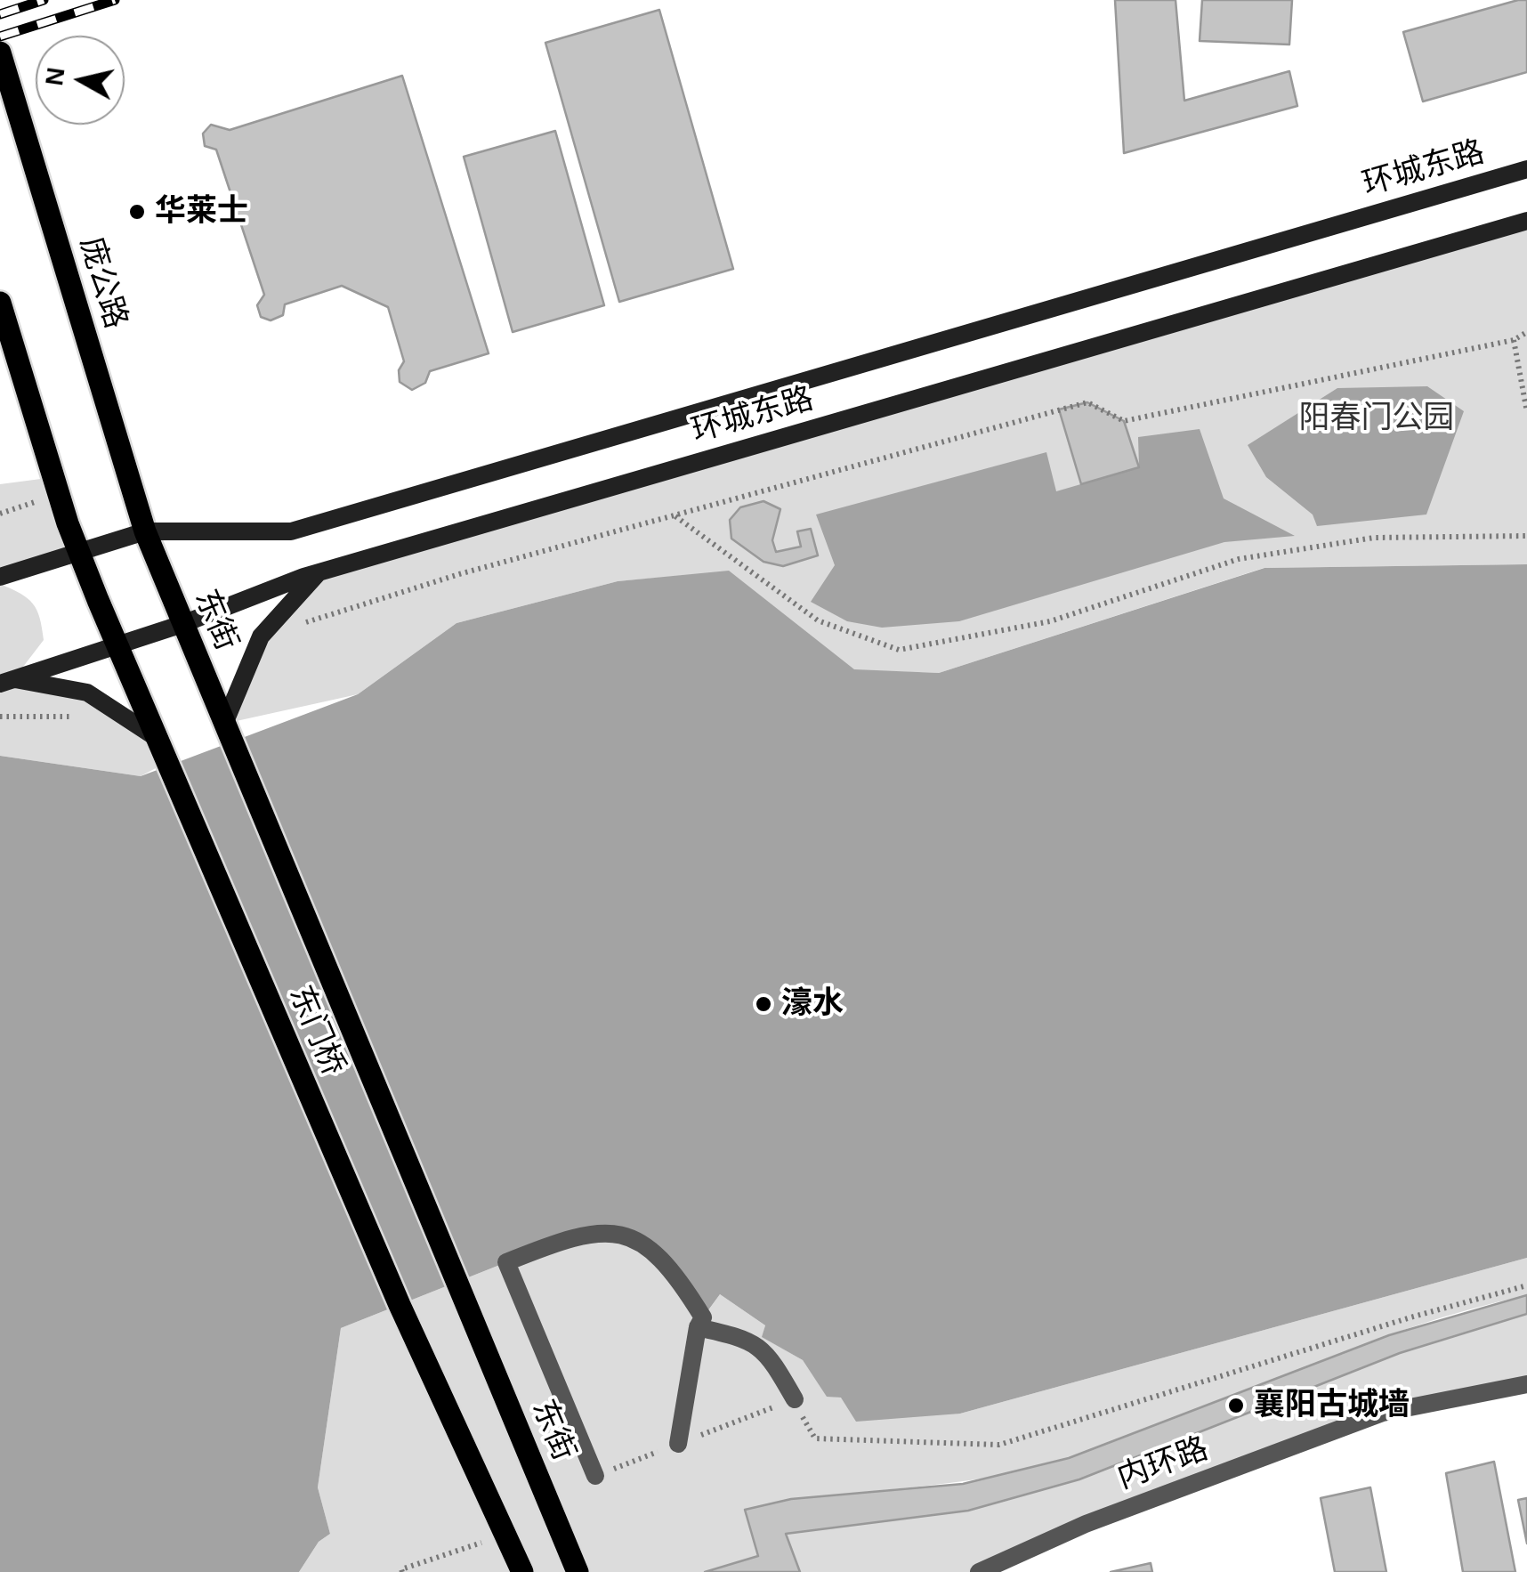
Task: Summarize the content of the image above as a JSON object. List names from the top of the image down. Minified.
{"streets":{"main road":["环城东路","庞公路","东街","东门桥"],"street":["内环路"]},"crossings":[["环城东路","庞公路"],["环城东路","东街"],["庞公路","东街"],["东街","东门桥"]],"parks":["阳春门公园"],"places":["华莱士","濠水","襄阳古城墙"],"north":"left"}
